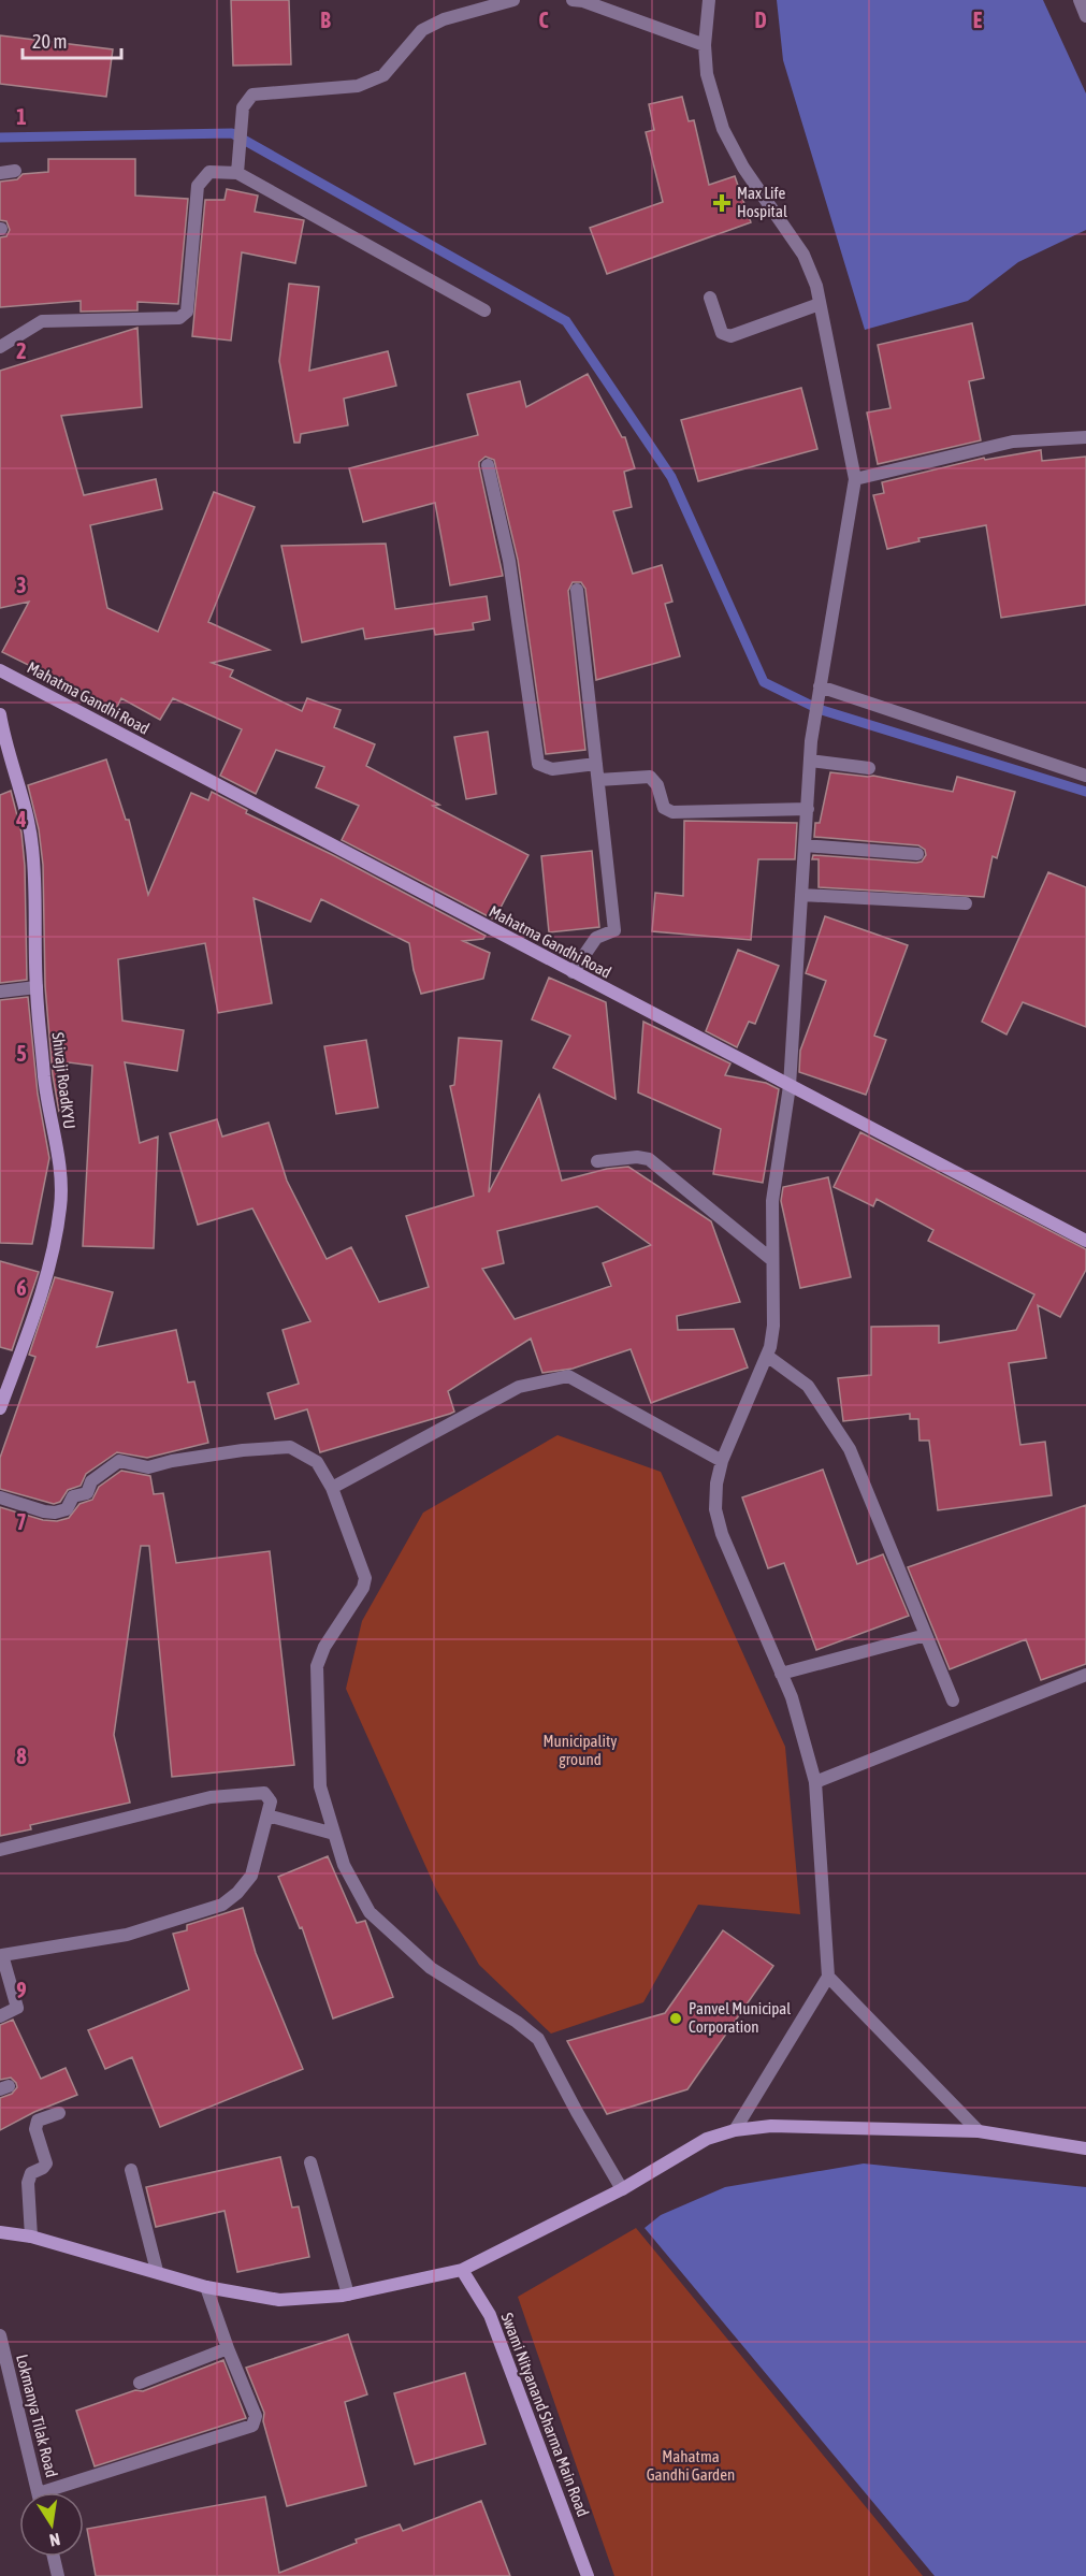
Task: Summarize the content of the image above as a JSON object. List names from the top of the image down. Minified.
{"streets":{"street":["Mahatma Gandhi Road","Shivaji RoadKYU","Swami Nityanand Sharma Main Road","Lokmanya Tilak Road"]},"parks":["Municipality ground","Mahatma Gandhi Garden"],"places":{"health":["Max Life Hospital"],"other":["Panvel Municipal Corporation"]},"scale_bar":"20 m","north":"bottom","grid":{"columns":["B","C","D","E"],"rows":["1","2","3","4","5","6","7","8","9"]}}
